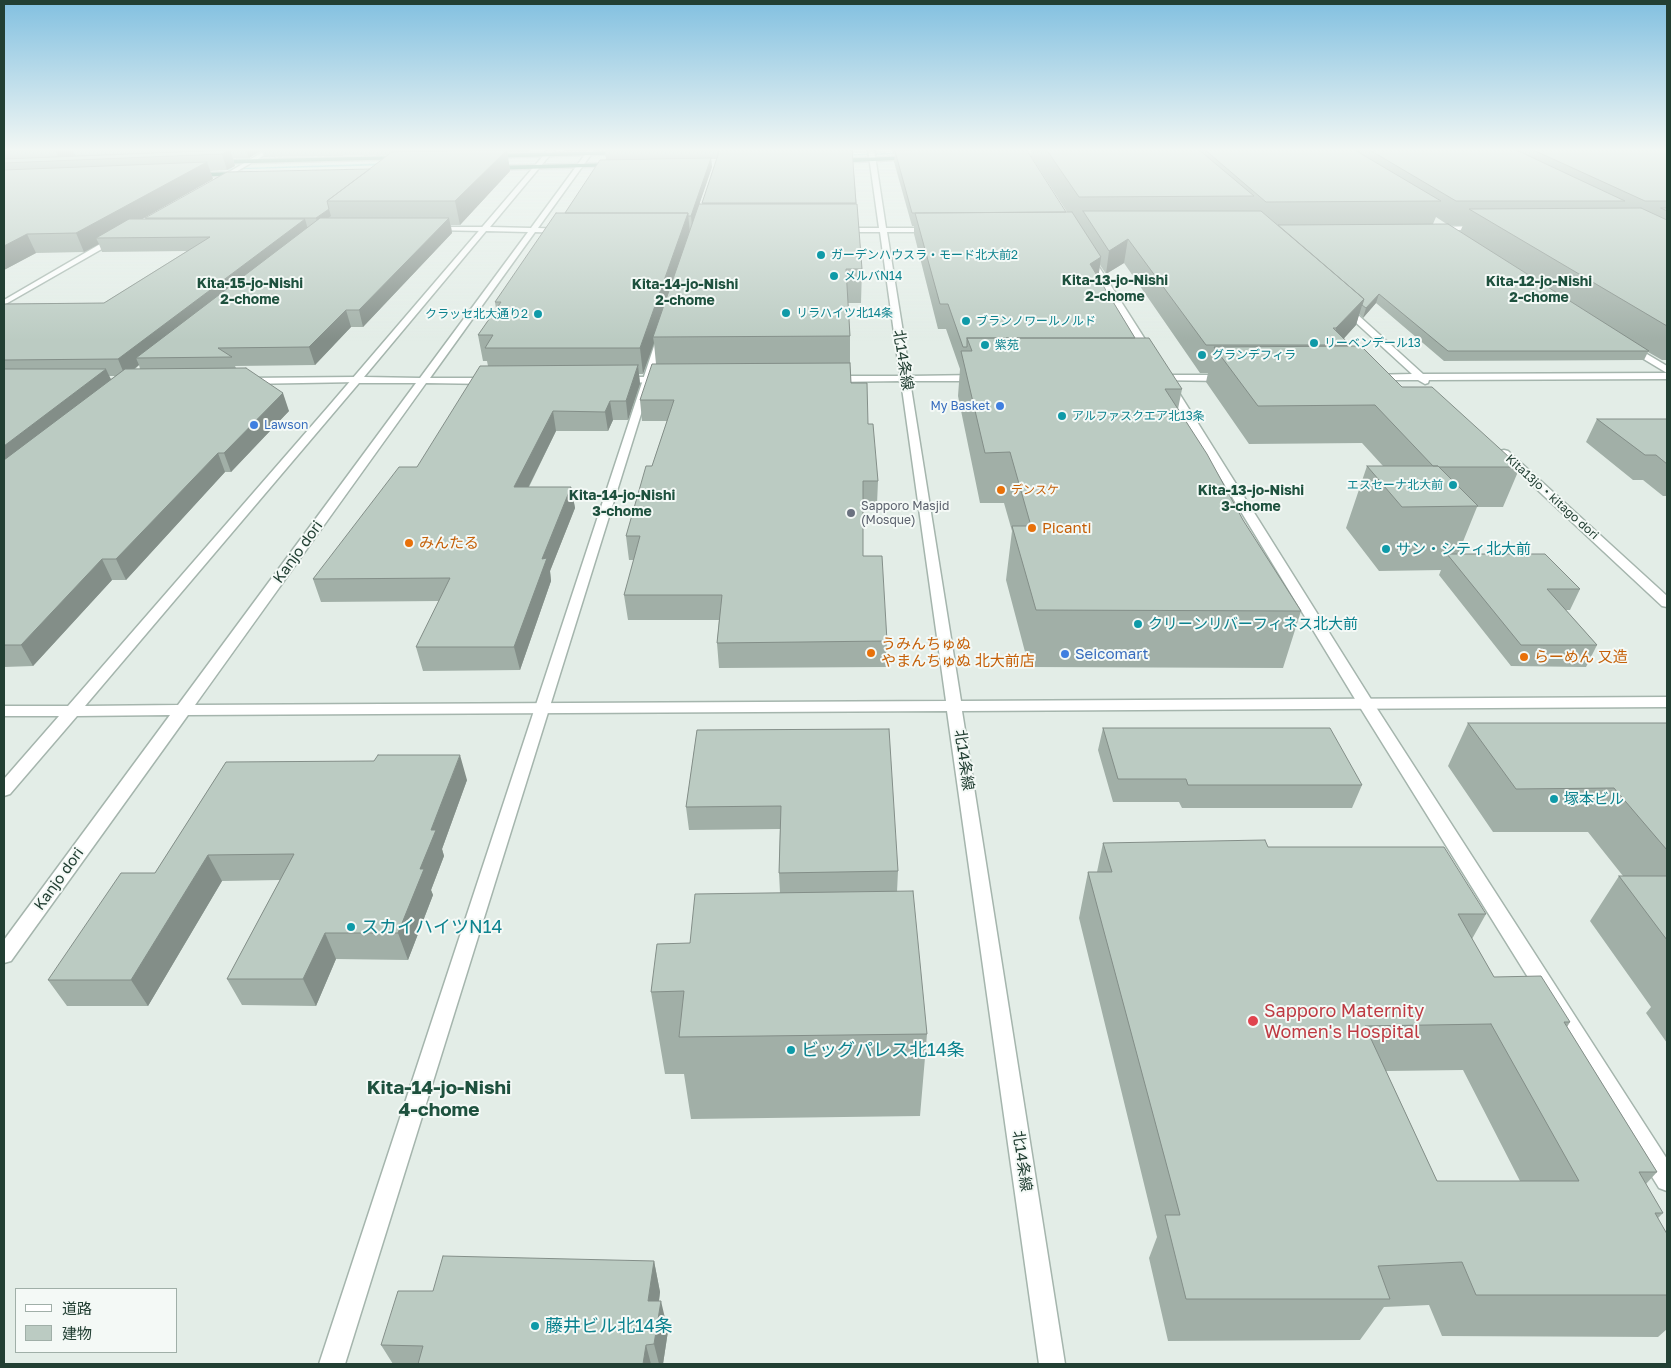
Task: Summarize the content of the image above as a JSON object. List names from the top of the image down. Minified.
{"streets":{"street":["北14条線","Kita13jo・kitago dori","Kanjo dori"]},"districts":["Kita-13-jo-Nishi 2-chome","Kita-12-jo-Nishi 2-chome","Kita-15-jo-Nishi 2-chome","Kita-14-jo-Nishi 2-chome","Kita-13-jo-Nishi 3-chome","Kita-14-jo-Nishi 3-chome","Kita-14-jo-Nishi 4-chome"],"places":["ガーデンハウスラ・モード北大前2","メルバN14","リラハイツ北14条","クラッセ北大通り2","ブランノワールノルド","リーベンデール13","紫苑","グランデフィラ","My Basket","アルファスクエア北13条","Lawson","エスセーナ北大前","デンスケ","Sapporo Masjid (Mosque)","Picanti","みんたる","サン・シティ北大前","クリーンリバーフィネス北大前","うみんちゅぬ やまんちゅぬ 北大前店","Seicomart","らーめん 又造","塚本ビル","スカイハイツN14","Sapporo Maternity Women's Hospital","ビッグパレス北14条","藤井ビル北14条"],"legend":["道路","建物"]}
